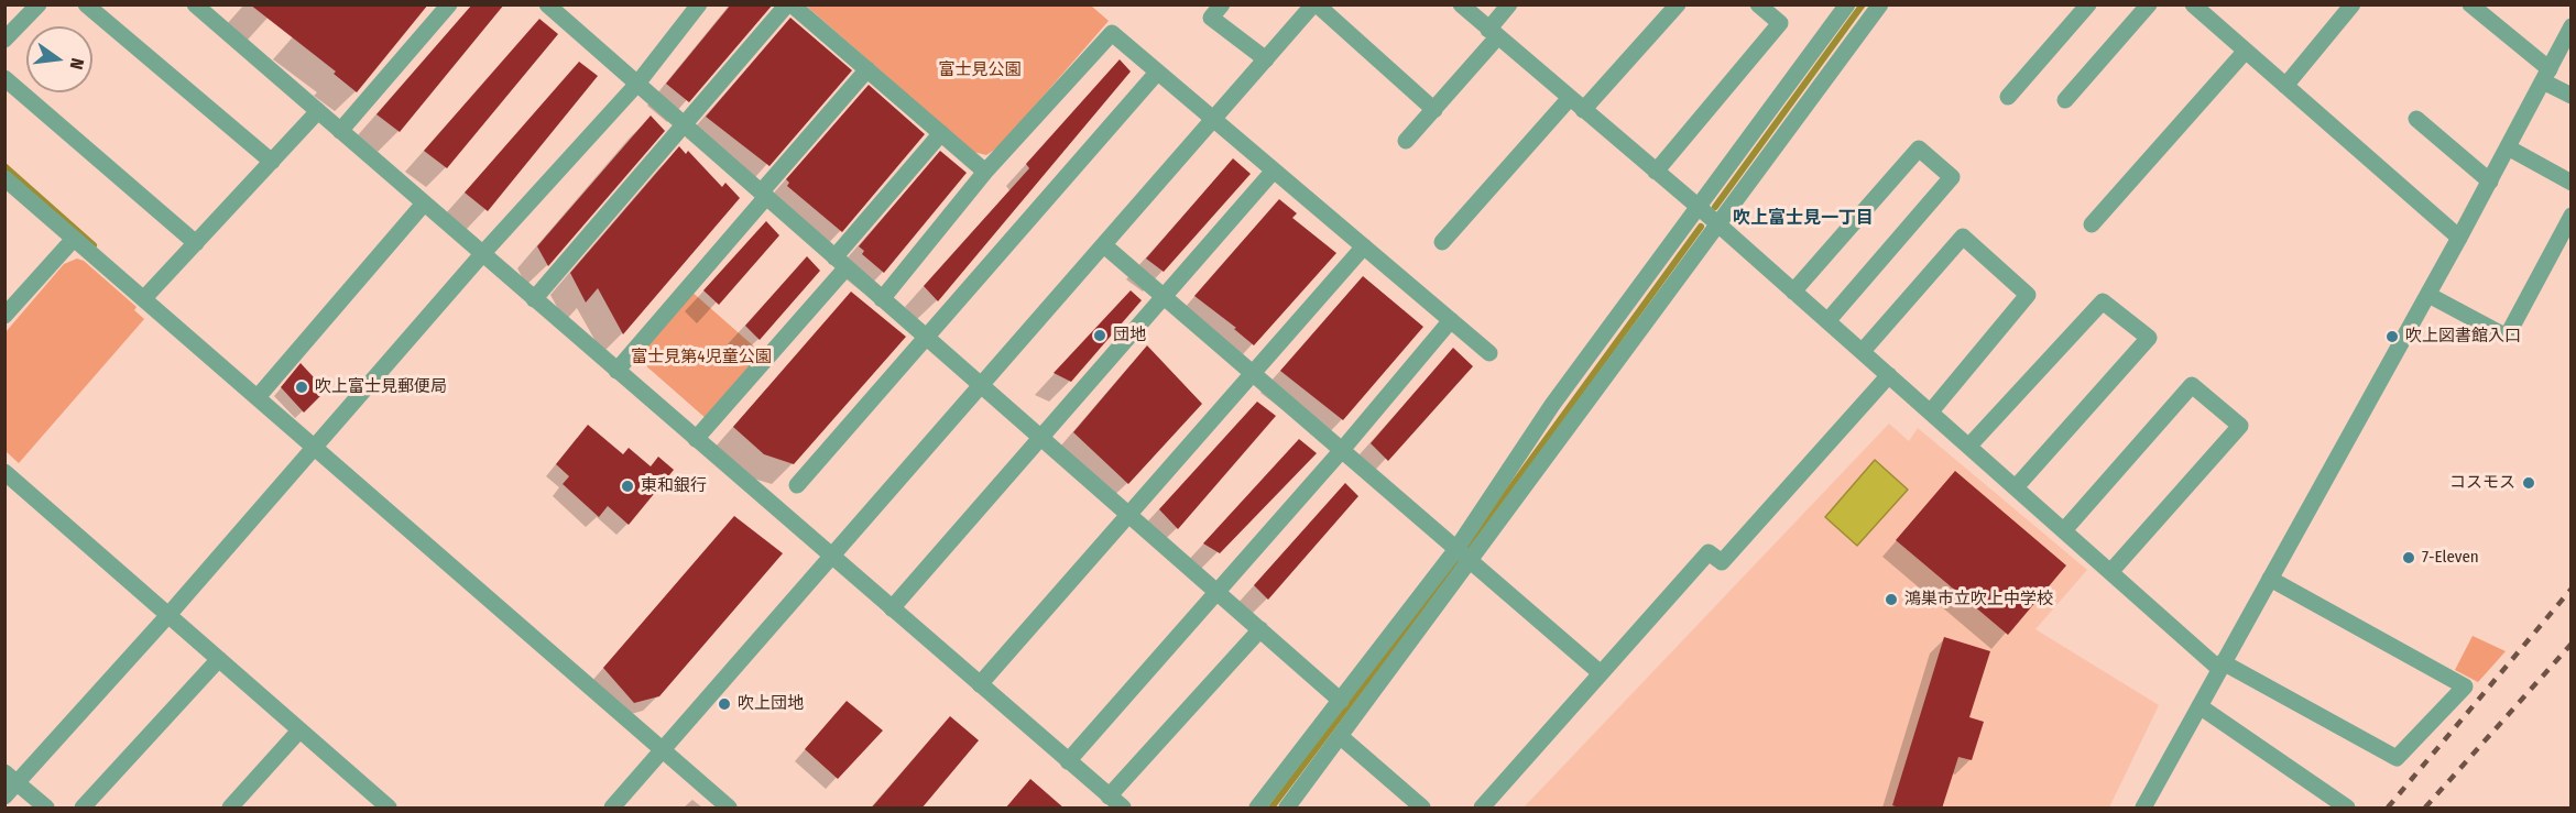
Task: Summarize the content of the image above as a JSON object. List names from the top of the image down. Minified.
{"districts":["吹上富士見一丁目"],"parks":["富士見公園","富士見第4児童公園"],"places":["団地","吹上図書館入口","吹上富士見郵便局","コスモス","東和銀行","7-Eleven","鴻巣市立吹上中学校","吹上団地"],"north":"right"}
